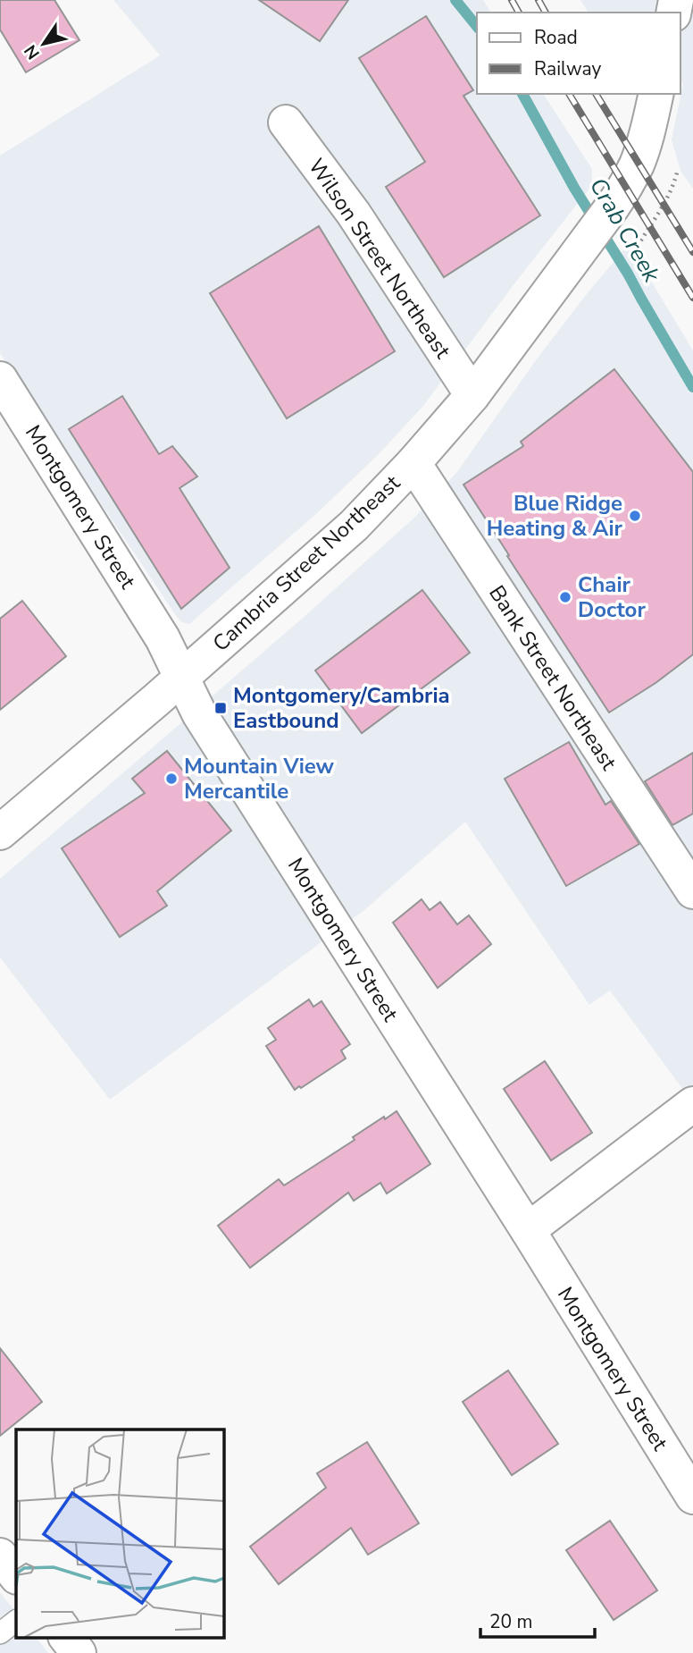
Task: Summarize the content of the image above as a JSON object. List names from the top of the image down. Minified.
{"streets":{"street":["Wilson Street Northeast","Montgomery Street","Cambria Street Northeast","Bank Street Northeast"]},"crossings":[["Wilson Street Northeast","Cambria Street Northeast"],["Montgomery Street","Cambria Street Northeast"],["Cambria Street Northeast","Bank Street Northeast"]],"water":["Crab Creek"],"places":{"other":["Blue Ridge Heating & Air","Chair Doctor","Mountain View Mercantile"],"transit":["Montgomery/Cambria Eastbound"]},"legend":["Road","Railway"],"scale_bar":"20 m","north":"bottom left"}
